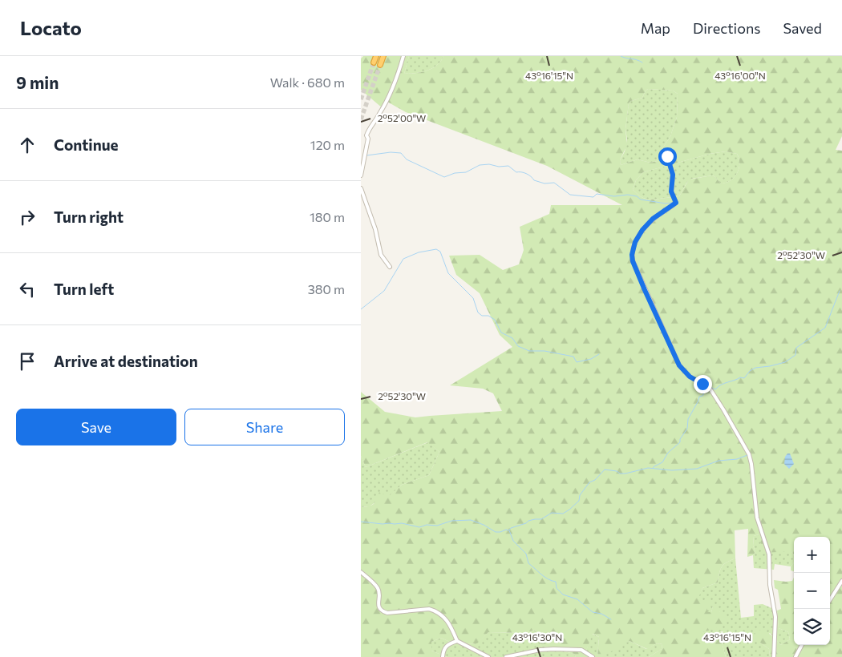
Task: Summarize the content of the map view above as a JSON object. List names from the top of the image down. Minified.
{"page":{"header":"Locato","nav":["Map","Directions","Saved"],"heading":["9 min","Walk · 680 m"],"list":[["Continue","120 m"],["Turn right","180 m"],["Turn left","380 m"],"Arrive at destination"],"buttons":["Save","Share"],"map_buttons":["+","−"]},"coordinates":["43°16'15\"N","43°16'00\"N","2°52'00\"W","2°52'30\"W","43°16'30\"N"]}
